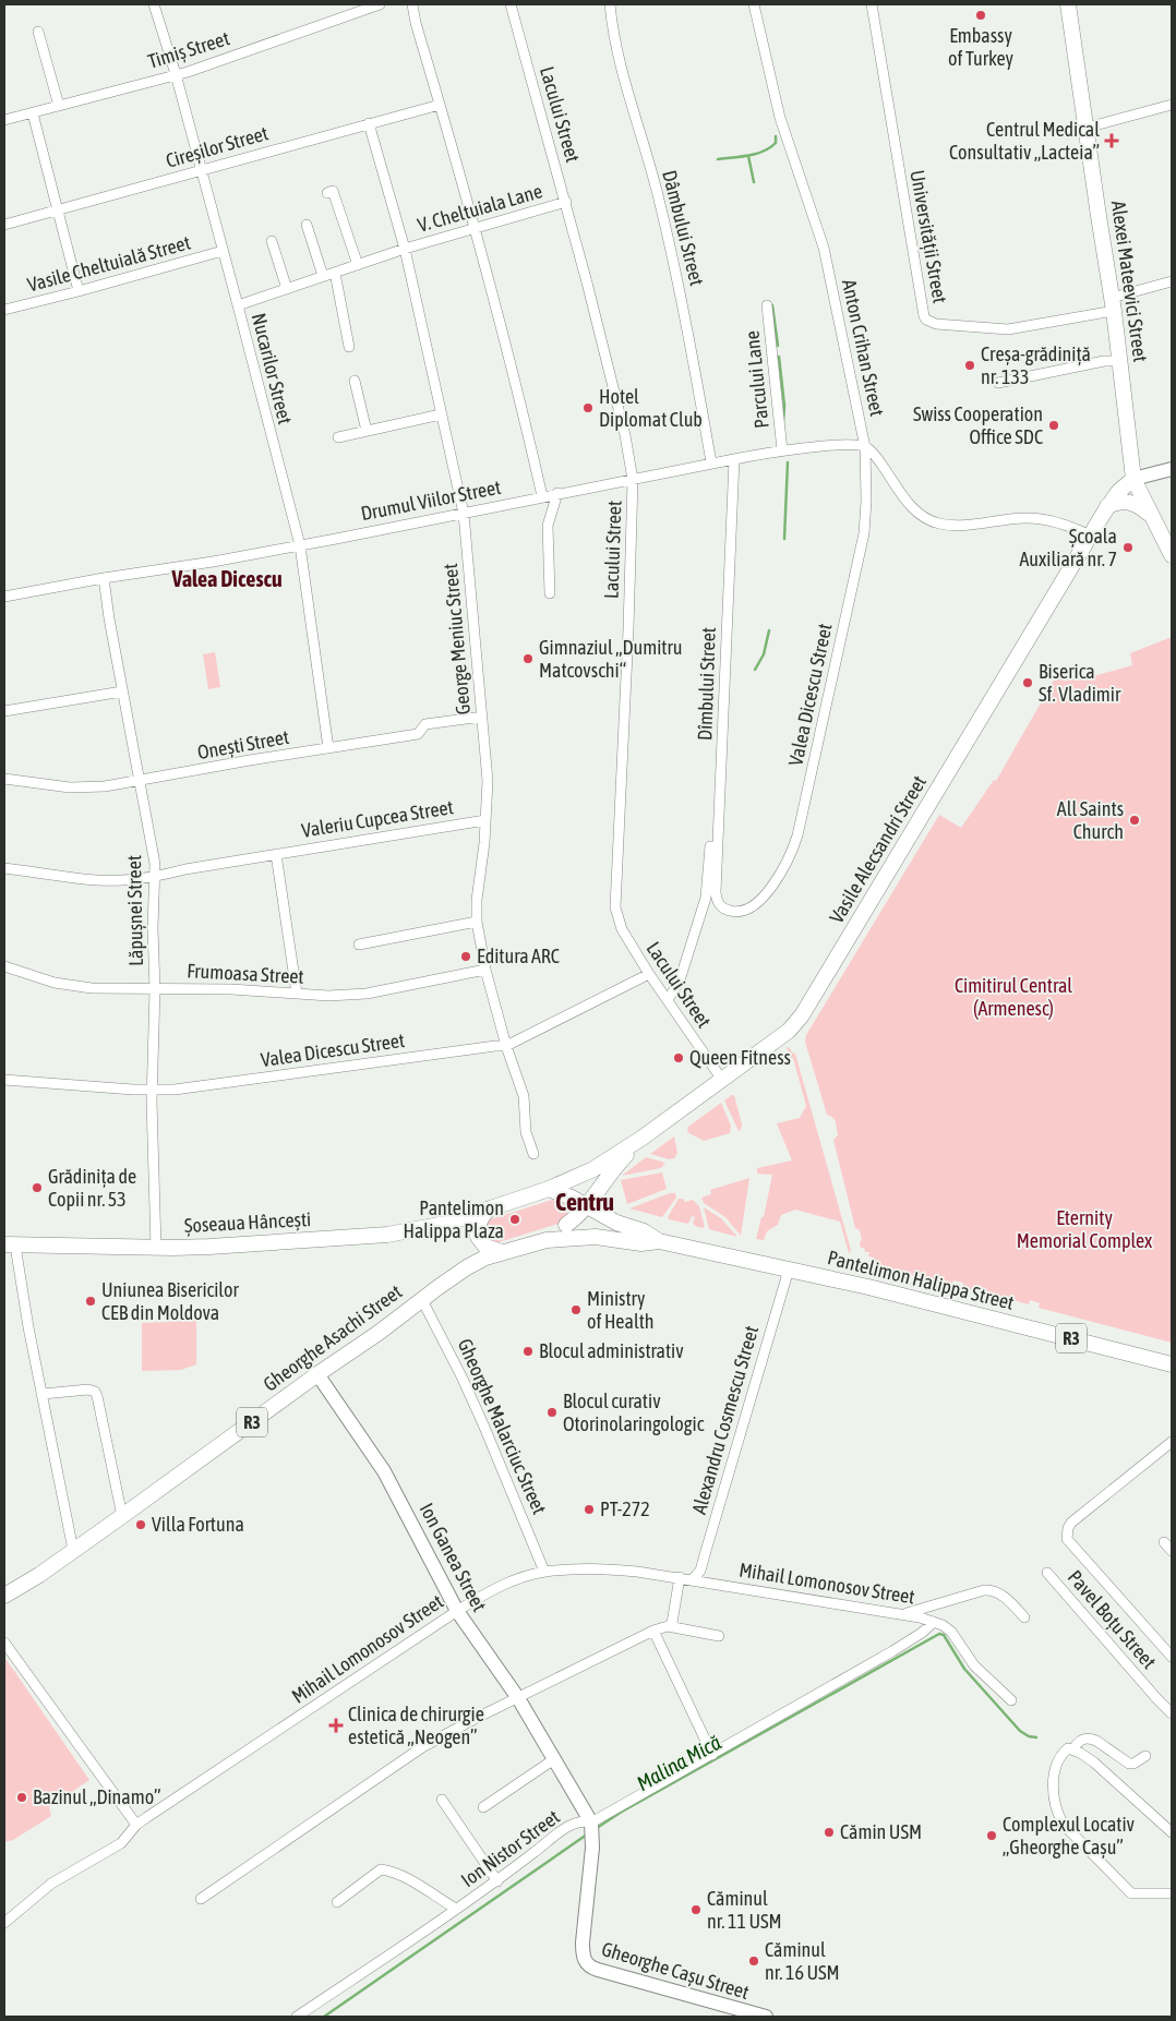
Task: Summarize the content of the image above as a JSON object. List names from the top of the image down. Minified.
{"streets":{"main road":["Alexei Mateevici Street","Vasile Alecsandri Street","Șoseaua Hâncești","Pantelimon Halippa Street","Gheorghe Asachi Street","R3"],"street":["Timiș Street","Lacului Street","Cireșilor Street","V. Cheltuiala Lane","Dâmbului Street","Universității Street","Vasile Cheltuială Street","Anton Crihan Street","Nucarilor Street","Parcului Lane","Drumul Viilor Street","George Meniuc Street","Dîmbului Street","Valea Dicescu Street","Onești Street","Valeriu Cupcea Street","Lăpușnei Street","Frumoasa Street","Alexandru Cosmescu Street","Gheorghe Malarciuc Street","Ion Ganea Street","Mihail Lomonosov Street","Pavel Boțu Street","Ion Nistor Street","Gheorghe Cașu Street"]},"crossings":[["Timiș Street","Nucarilor Street"],["Lacului Street","V. Cheltuiala Lane"],["Lacului Street","Drumul Viilor Street"],["Lacului Street","Valea Dicescu Street"],["Lacului Street","Vasile Alecsandri Street"],["Cireșilor Street","Nucarilor Street"],["Cireșilor Street","George Meniuc Street"],["V. Cheltuiala Lane","George Meniuc Street"],["Dâmbului Street","Drumul Viilor Street"],["Universității Street","Alexei Mateevici Street"],["Vasile Cheltuială Street","Nucarilor Street"],["Alexei Mateevici Street","Vasile Alecsandri Street"],["Anton Crihan Street","Drumul Viilor Street"],["Anton Crihan Street","Valea Dicescu Street"],["Nucarilor Street","Drumul Viilor Street"],["Nucarilor Street","Onești Street"],["Parcului Lane","Drumul Viilor Street"],["Drumul Viilor Street","George Meniuc Street"],["Drumul Viilor Street","Dîmbului Street"],["Drumul Viilor Street","Valea Dicescu Street"],["Drumul Viilor Street","Lăpușnei Street"],["George Meniuc Street","Valea Dicescu Street"],["George Meniuc Street","Onești Street"],["George Meniuc Street","Valeriu Cupcea Street"],["George Meniuc Street","Frumoasa Street"],["Dîmbului Street","Valea Dicescu Street"],["Valea Dicescu Street","Lăpușnei Street"],["Onești Street","Lăpușnei Street"],["Valeriu Cupcea Street","Lăpușnei Street"],["Vasile Alecsandri Street","Șoseaua Hâncești"],["Vasile Alecsandri Street","Pantelimon Halippa Street"],["Lăpușnei Street","Frumoasa Street"],["Lăpușnei Street","Șoseaua Hâncești"],["Șoseaua Hâncești","Pantelimon Halippa Street"],["Pantelimon Halippa Street","R3"],["Pantelimon Halippa Street","Alexandru Cosmescu Street"],["Gheorghe Asachi Street","R3"],["Gheorghe Asachi Street","Gheorghe Malarciuc Street"],["Gheorghe Asachi Street","Ion Ganea Street"],["Alexandru Cosmescu Street","Mihail Lomonosov Street"],["Gheorghe Malarciuc Street","Mihail Lomonosov Street"],["Ion Ganea Street","Mihail Lomonosov Street"],["Ion Ganea Street","Ion Nistor Street"],["Ion Ganea Street","Gheorghe Cașu Street"],["Mihail Lomonosov Street","Ion Nistor Street"],["Ion Nistor Street","Gheorghe Cașu Street"]],"districts":["Valea Dicescu","Centru"],"water":["Malina Mică"],"parks":["Cimitirul Central (Armenesc)","Eternity Memorial Complex"],"places":{"other":["Embassy of Turkey","Creșa-grădiniță nr. 133","Hotel Diplomat Club","Swiss Cooperation Office SDC","Școala Auxiliară nr. 7","Gimnaziul „Dumitru Matcovschi“","Biserica Sf. Vladimir","All Saints Church","Editura ARC","Queen Fitness","Grădinița de Copii nr. 53","Pantelimon Halippa Plaza","Uniunea Bisericilor CEB din Moldova","Ministry of Health","Blocul administrativ","Blocul curativ Otorinolaringologic","PT-272","Villa Fortuna","Bazinul „Dinamo”","Cămin USM","Complexul Locativ „Gheorghe Cașu”","Căminul nr. 11 USM","Căminul nr. 16 USM"],"health":["Centrul Medical Consultativ „Lacteia”","Clinica de chirurgie estetică „Neogen”"]}}
